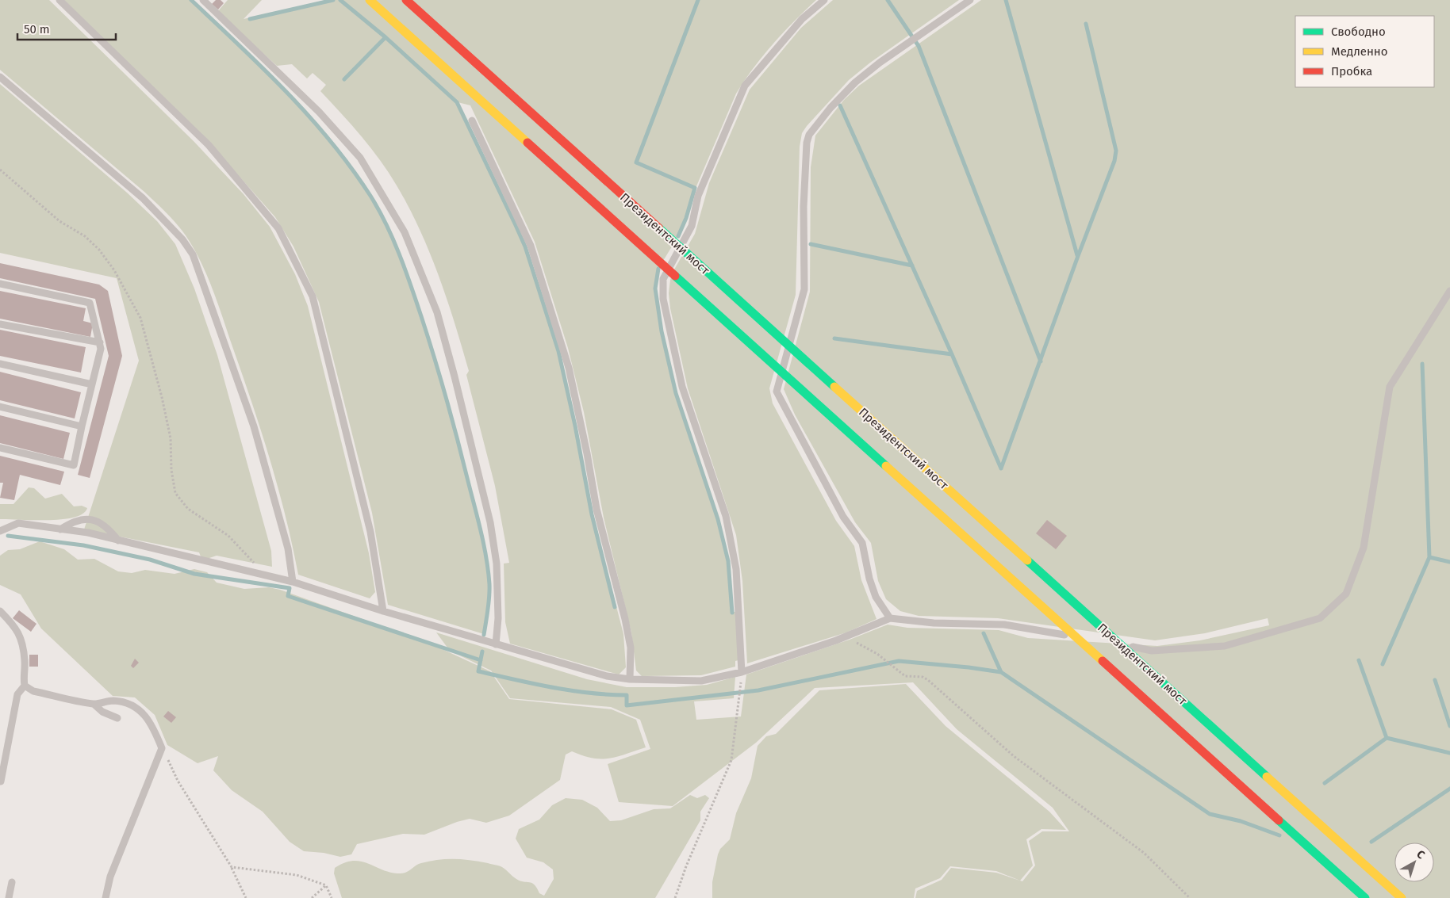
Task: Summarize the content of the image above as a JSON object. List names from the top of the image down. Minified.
{"streets":{"highway":["Президентский мост"]},"legend":["Свободно","Медленно","Пробка"],"scale_bar":"50 m","north":"top right"}
